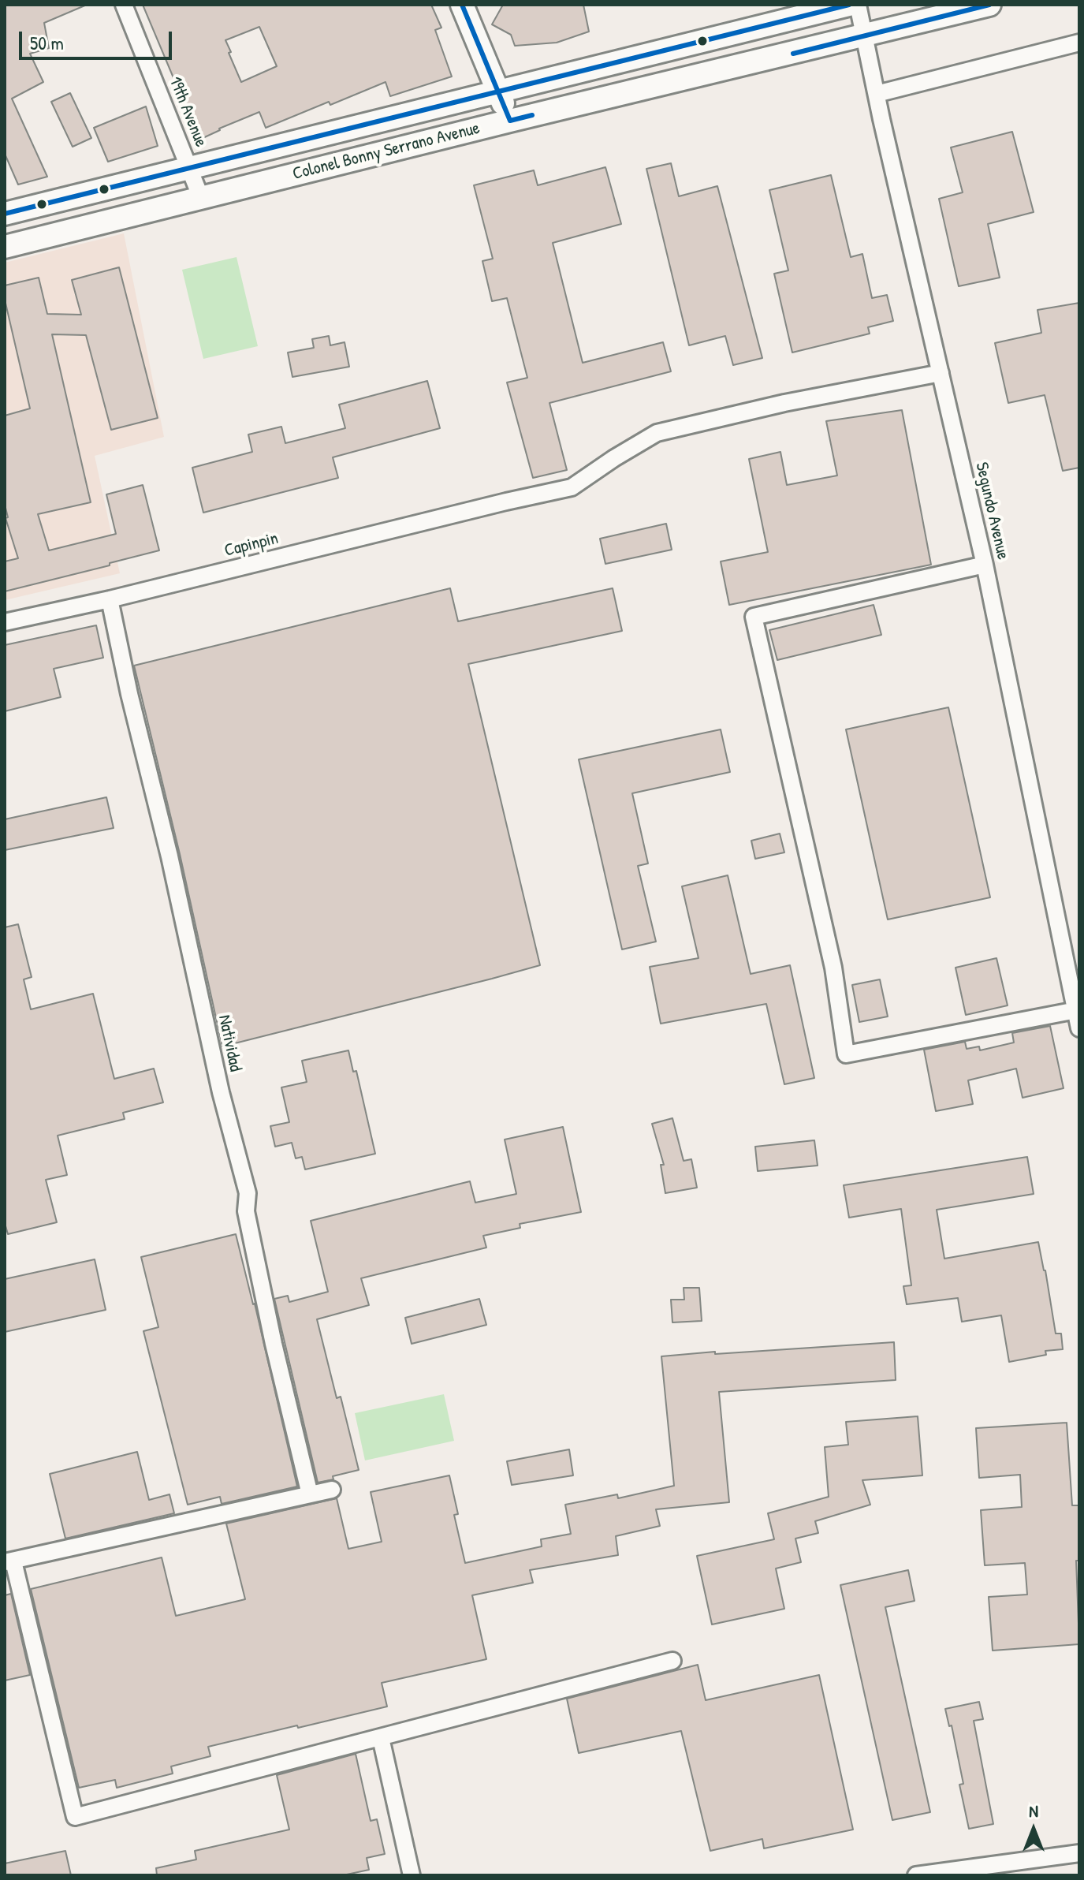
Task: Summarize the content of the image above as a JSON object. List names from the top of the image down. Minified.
{"streets":{"main road":["Colonel Bonny Serrano Avenue"],"street":["19th Avenue","Segundo Avenue","Capinpin","Natividad"]},"crossings":[["19th Avenue","Colonel Bonny Serrano Avenue"],["Colonel Bonny Serrano Avenue","Segundo Avenue"],["Segundo Avenue","Capinpin"],["Capinpin","Natividad"]],"scale_bar":"50 m","north":"top"}
